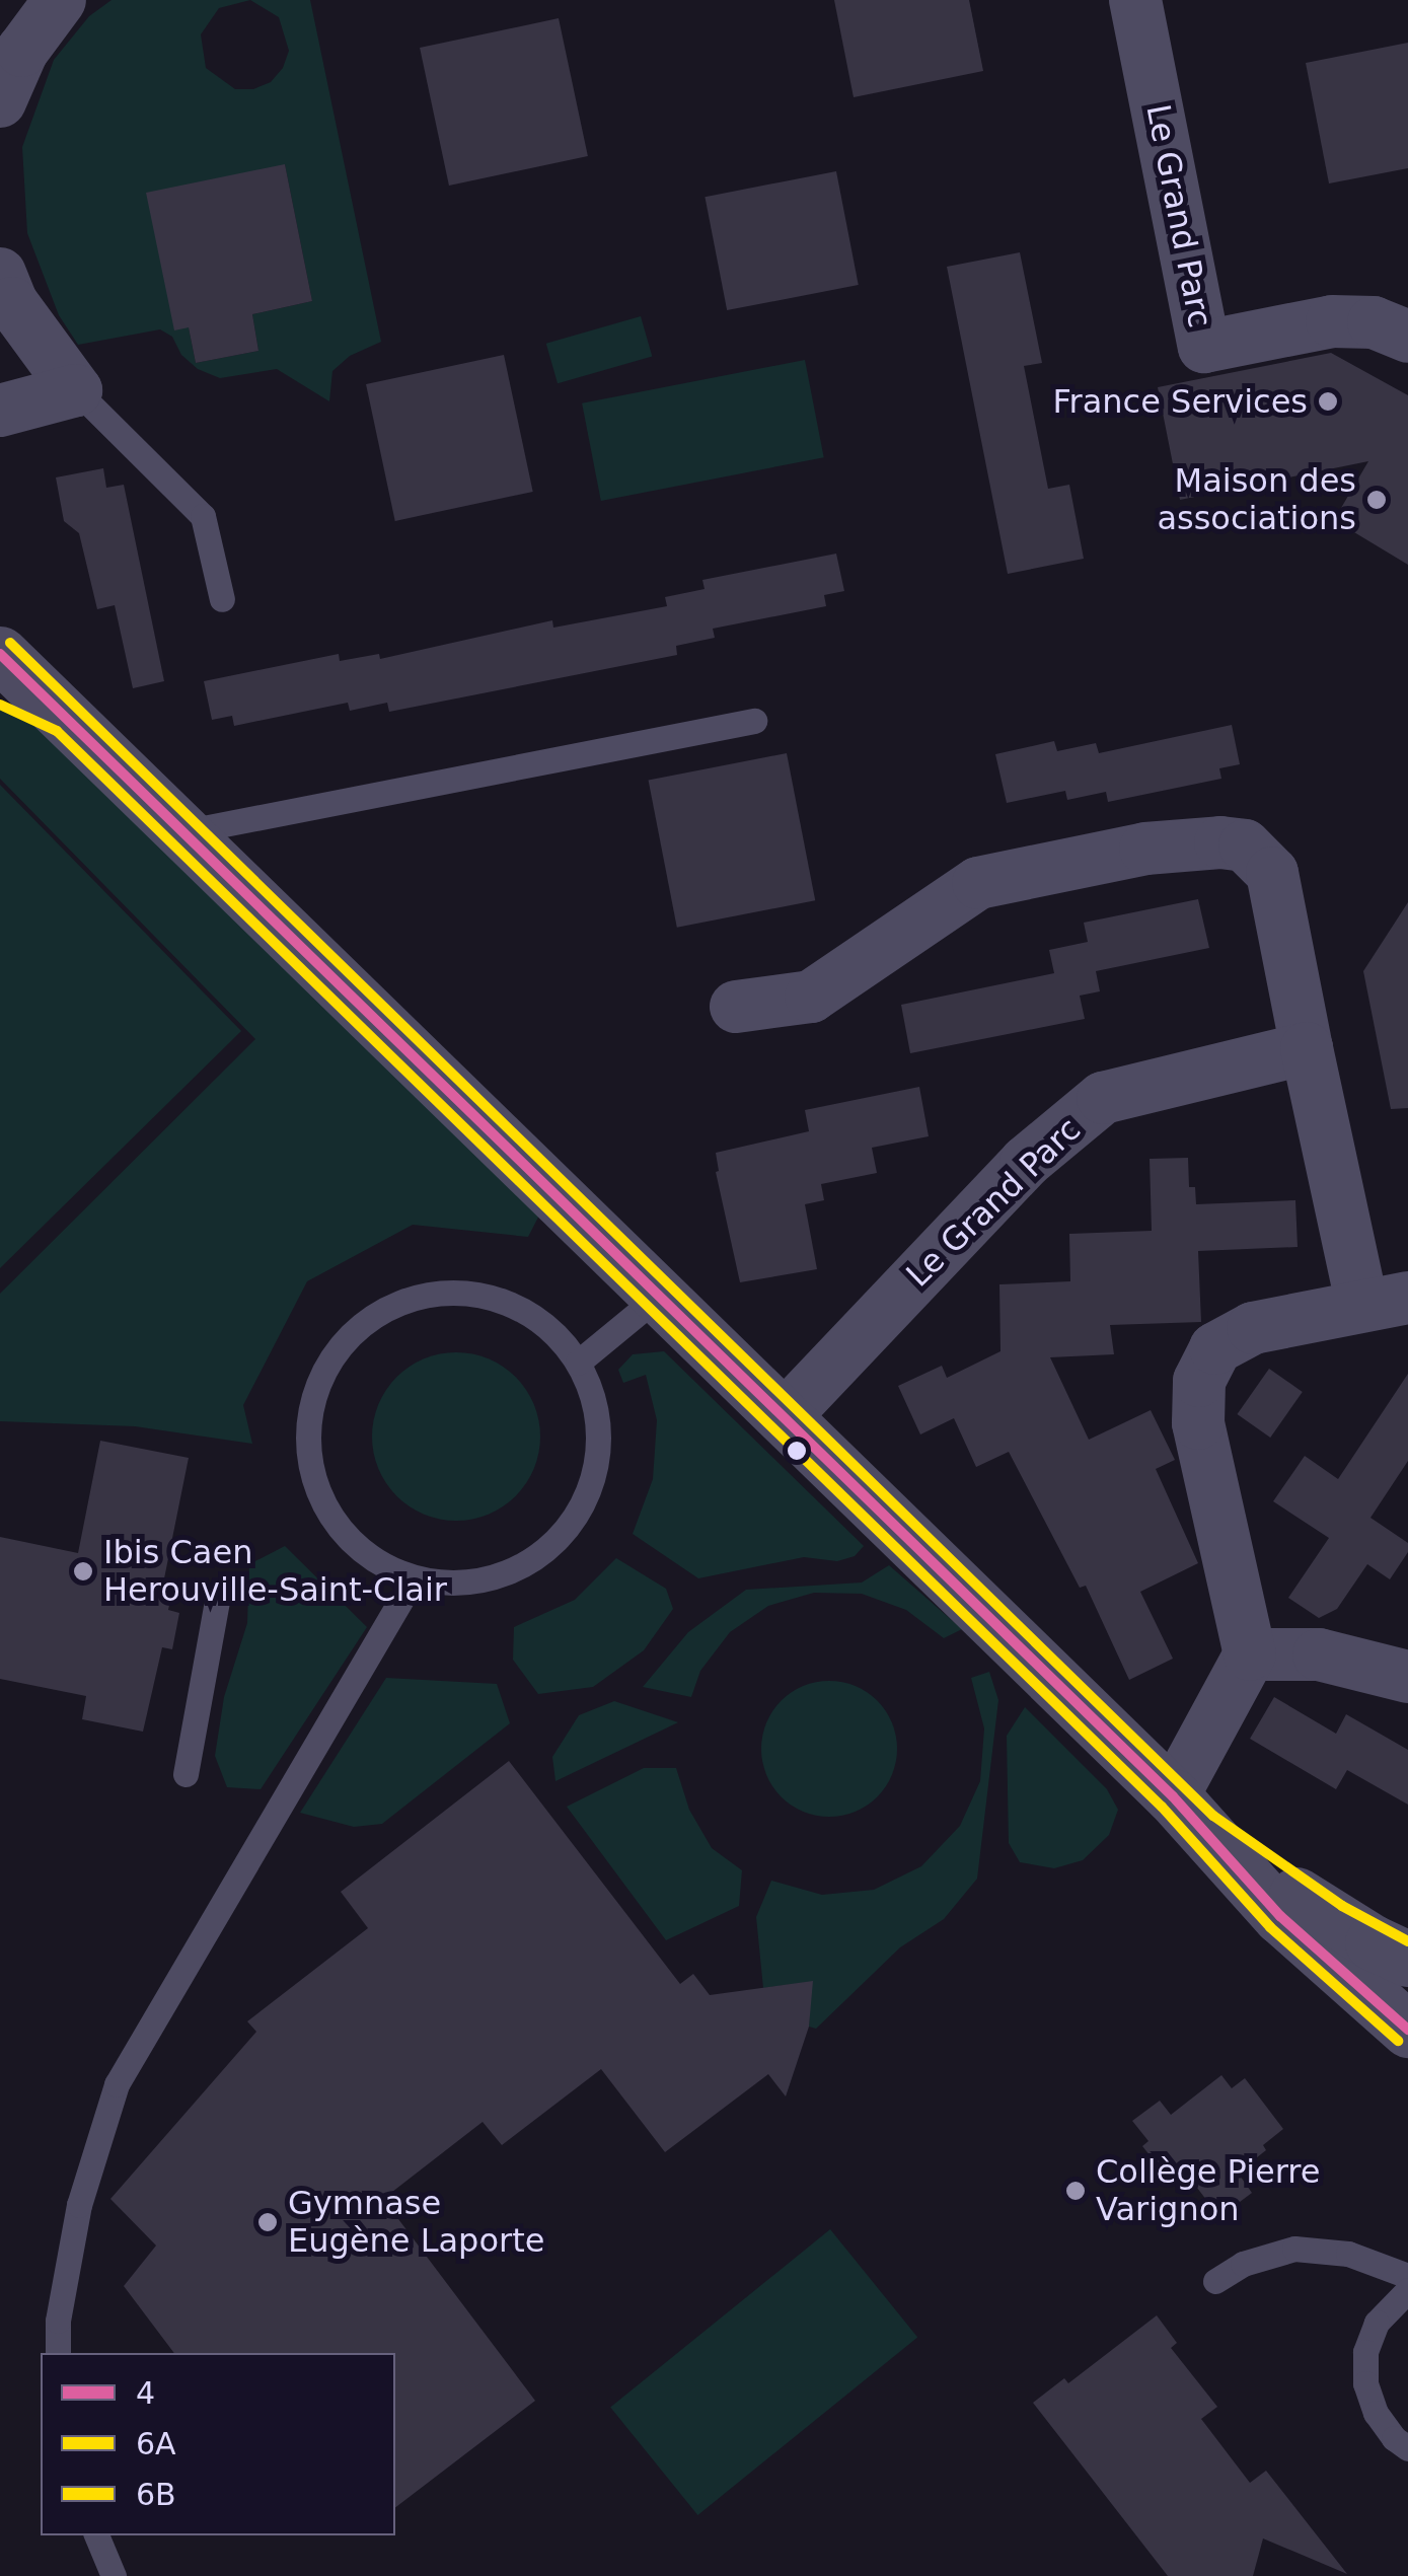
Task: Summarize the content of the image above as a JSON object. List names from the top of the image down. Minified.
{"streets":{"street":["Le Grand Parc"]},"places":["France Services","Maison des associations","Ibis Caen Herouville-Saint-Clair","Collège Pierre Varignon","Gymnase Eugène Laporte"],"lines":["transit line 6B","transit line 4","transit line 6A"],"legend":["4","6A","6B"]}
